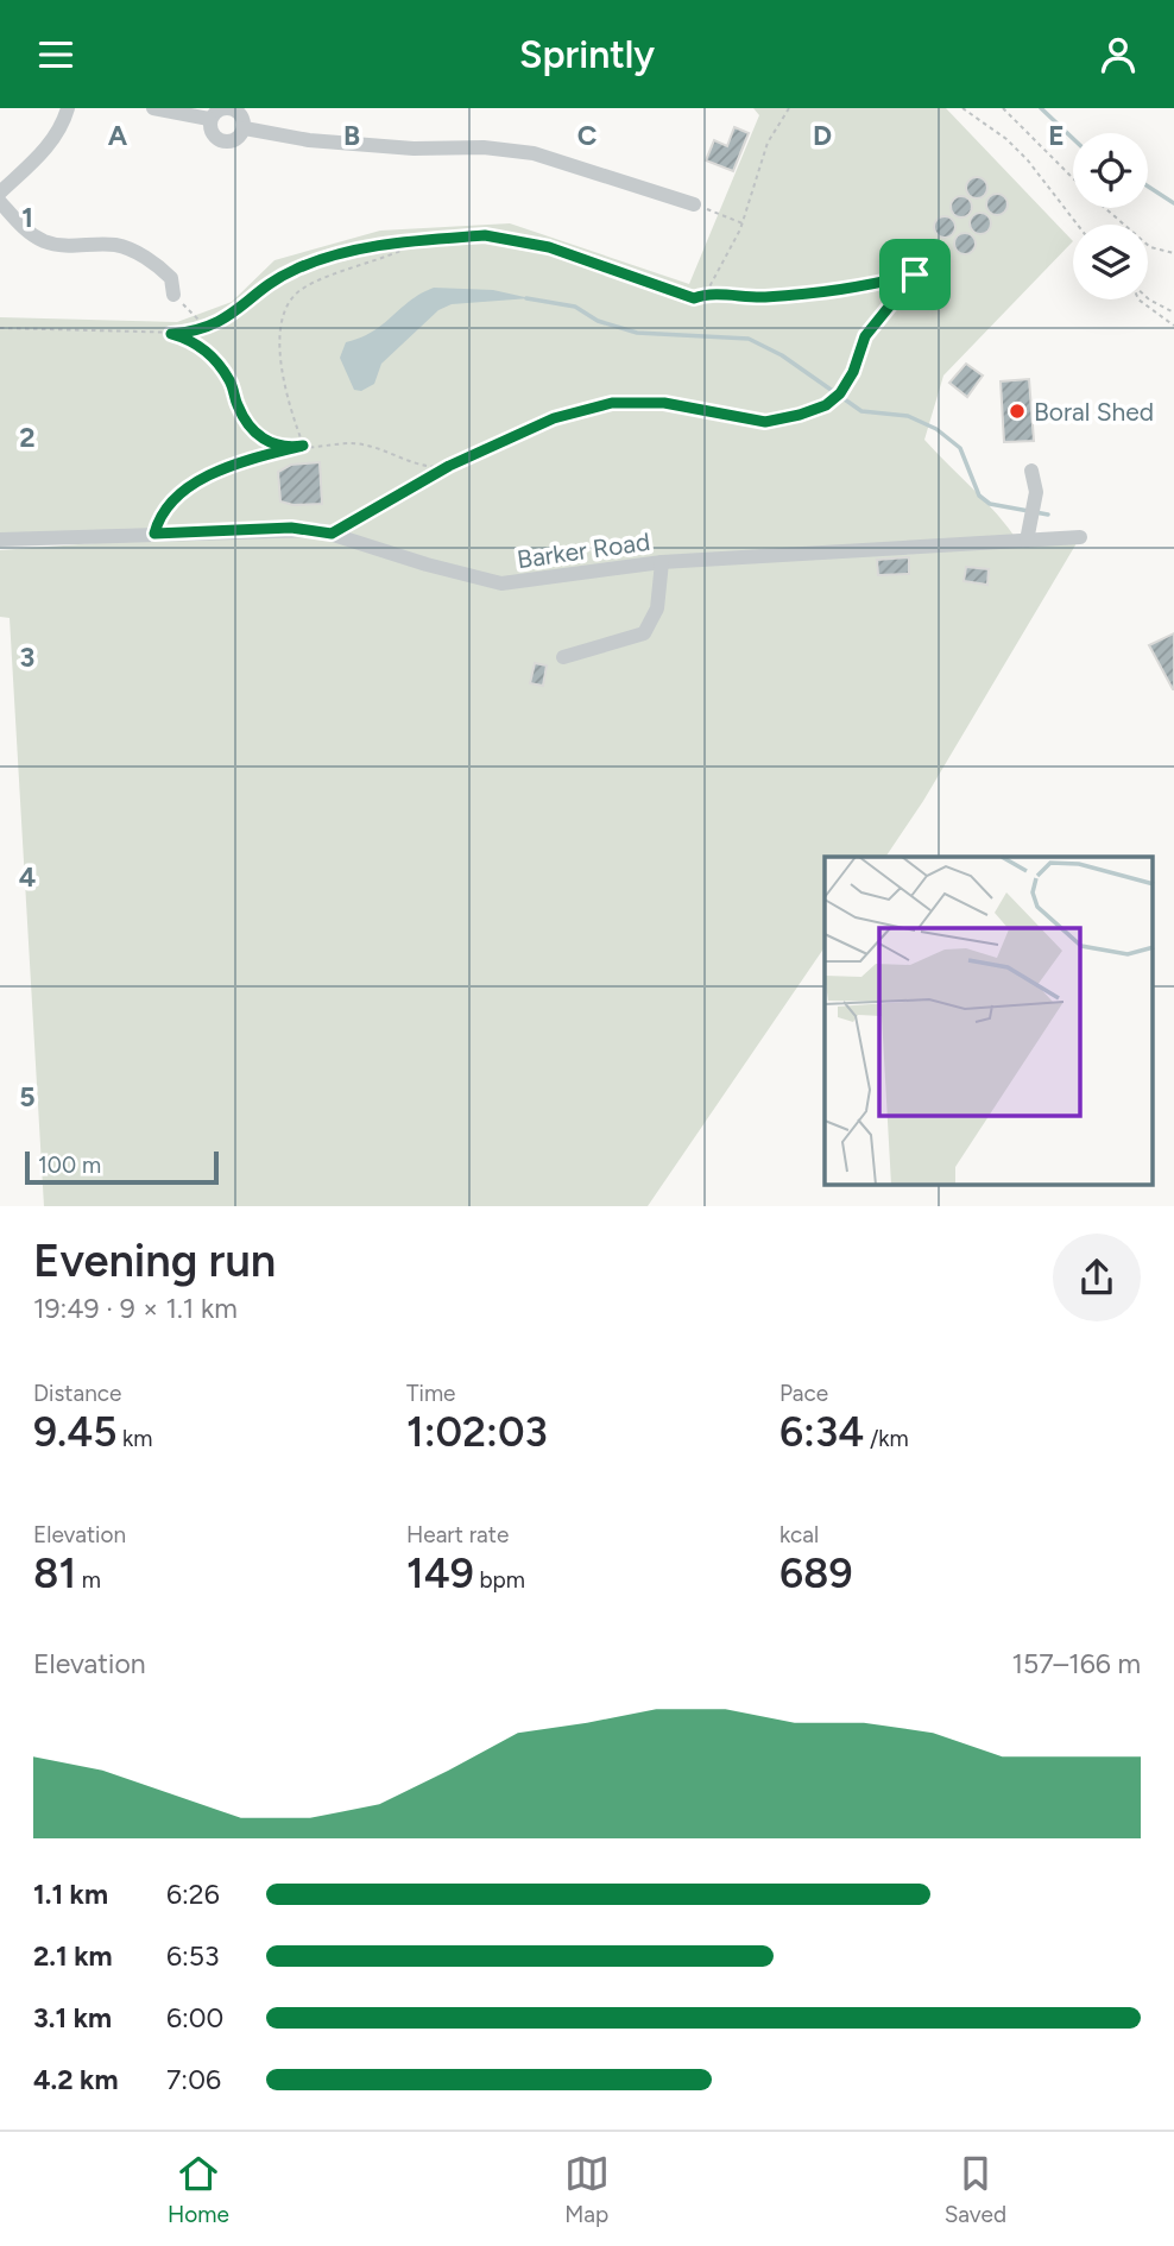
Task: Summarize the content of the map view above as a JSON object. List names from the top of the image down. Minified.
{"streets":{"street":["Barker Road"]},"places":["Boral Shed"],"scale_bar":"100 m","page":{"header":"Sprintly","scale":"100 m","heading":["Evening run","19:49 · 9 × 1.1 km"],"stats":[["Distance","9.45 km"],["Time","1:02:03"],["Pace","6:34 /km"],["Elevation","81 m"],["Heart rate","149 bpm"],["kcal","689"]],"chart":["Elevation","157–166 m"],"list":[{"name":"1.1 km","note":"6:26"},{"name":"2.1 km","note":"6:53"},{"name":"3.1 km","note":"6:00"},{"name":"4.2 km","note":"7:06"}],"tabs":["Home","Map","Saved"]},"grid":{"columns":["A","B","C","D","E"],"rows":["1","2","3","4","5"]}}
